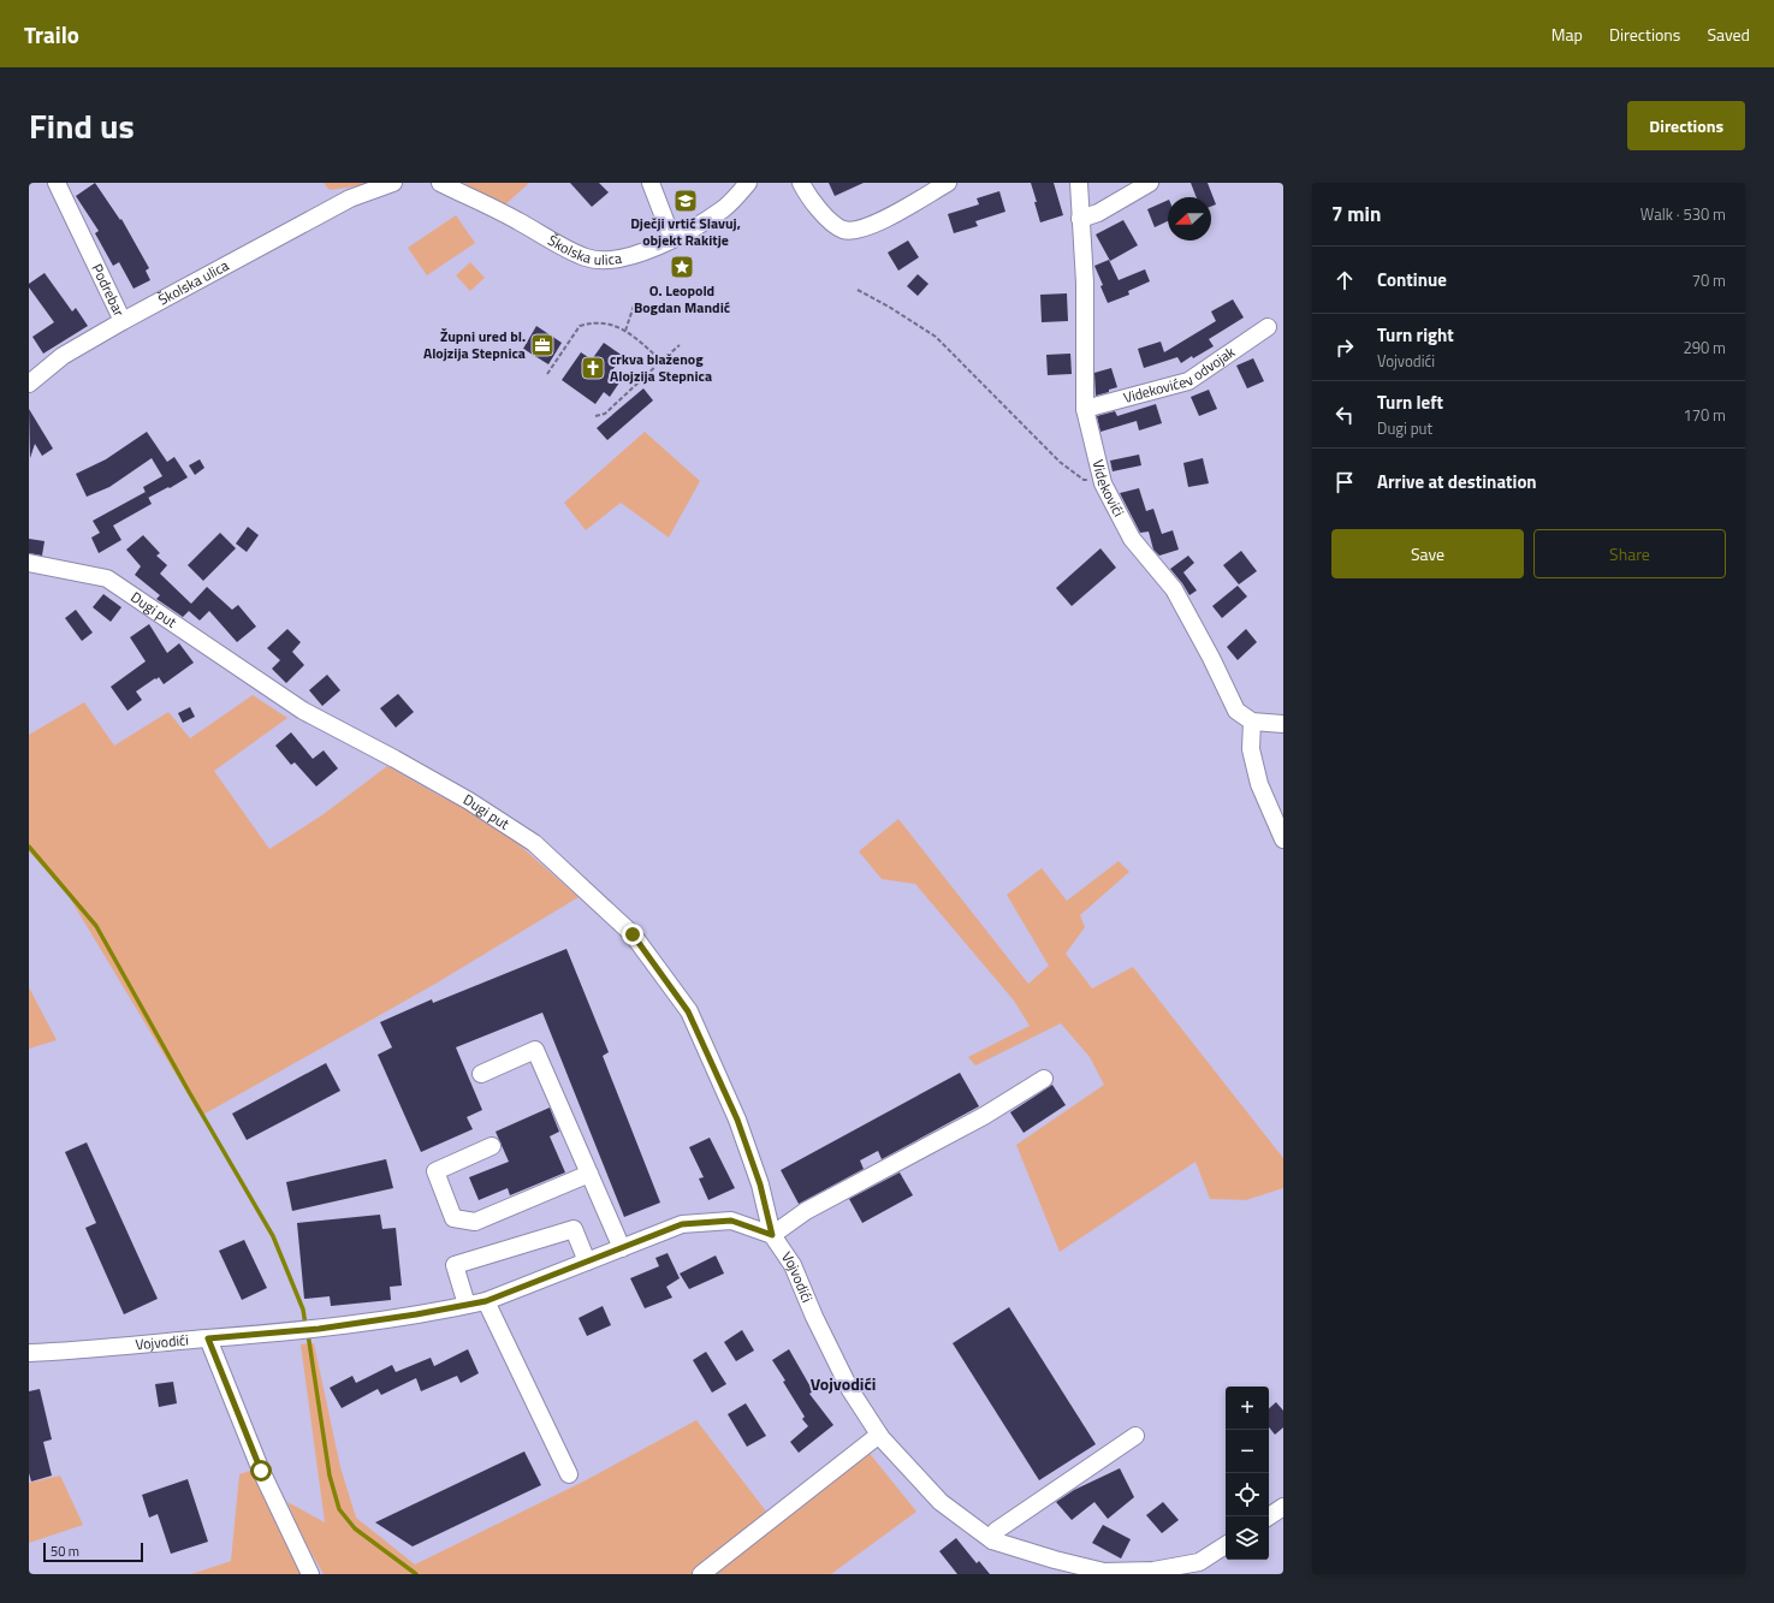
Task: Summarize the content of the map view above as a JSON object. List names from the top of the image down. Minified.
{"streets":{"street":["Školska ulica","Podrebar","Videkovićev odvojak","Videkovići","Dugi put","Vojvodići"]},"crossings":[["Školska ulica","Podrebar"],["Videkovićev odvojak","Videkovići"],["Dugi put","Vojvodići"]],"districts":["Vojvodići"],"places":{"school or university":["Dječji vrtić Slavuj, objekt Rakitje"],"place":["O. Leopold Bogdan Mandić"],"office":["Župni ured bl. Alojzija Stepnica"],"church":["crkva blaženog Alojzija Stepnica"]},"scale_bar":"50 m","north":"left","page":{"header":"Trailo","nav":["Map","Directions","Saved"],"title":"Find us","buttons":["Directions",["Save","Share"]],"heading":["7 min","Walk · 530 m"],"list":[["Continue","70 m"],["Turn right","Vojvodići","290 m"],["Turn left","Dugi put","170 m"],"Arrive at destination"],"map_buttons":["+","−"],"scale":"50 m"}}
